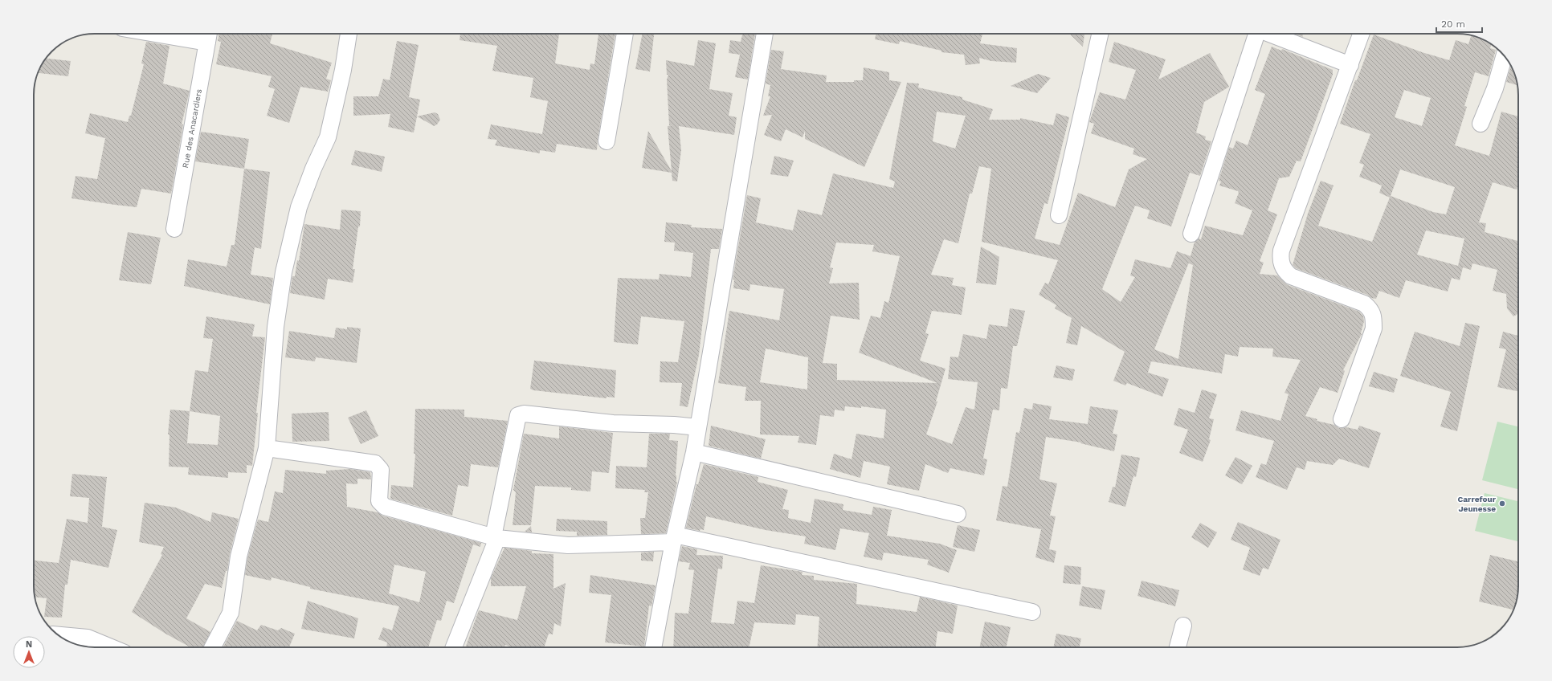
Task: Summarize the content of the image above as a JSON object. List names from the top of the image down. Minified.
{"streets":{"street":["Rue des Anacardiers"]},"places":["Carrefour Jeunesse"],"scale_bar":"20 m","north":"top"}
